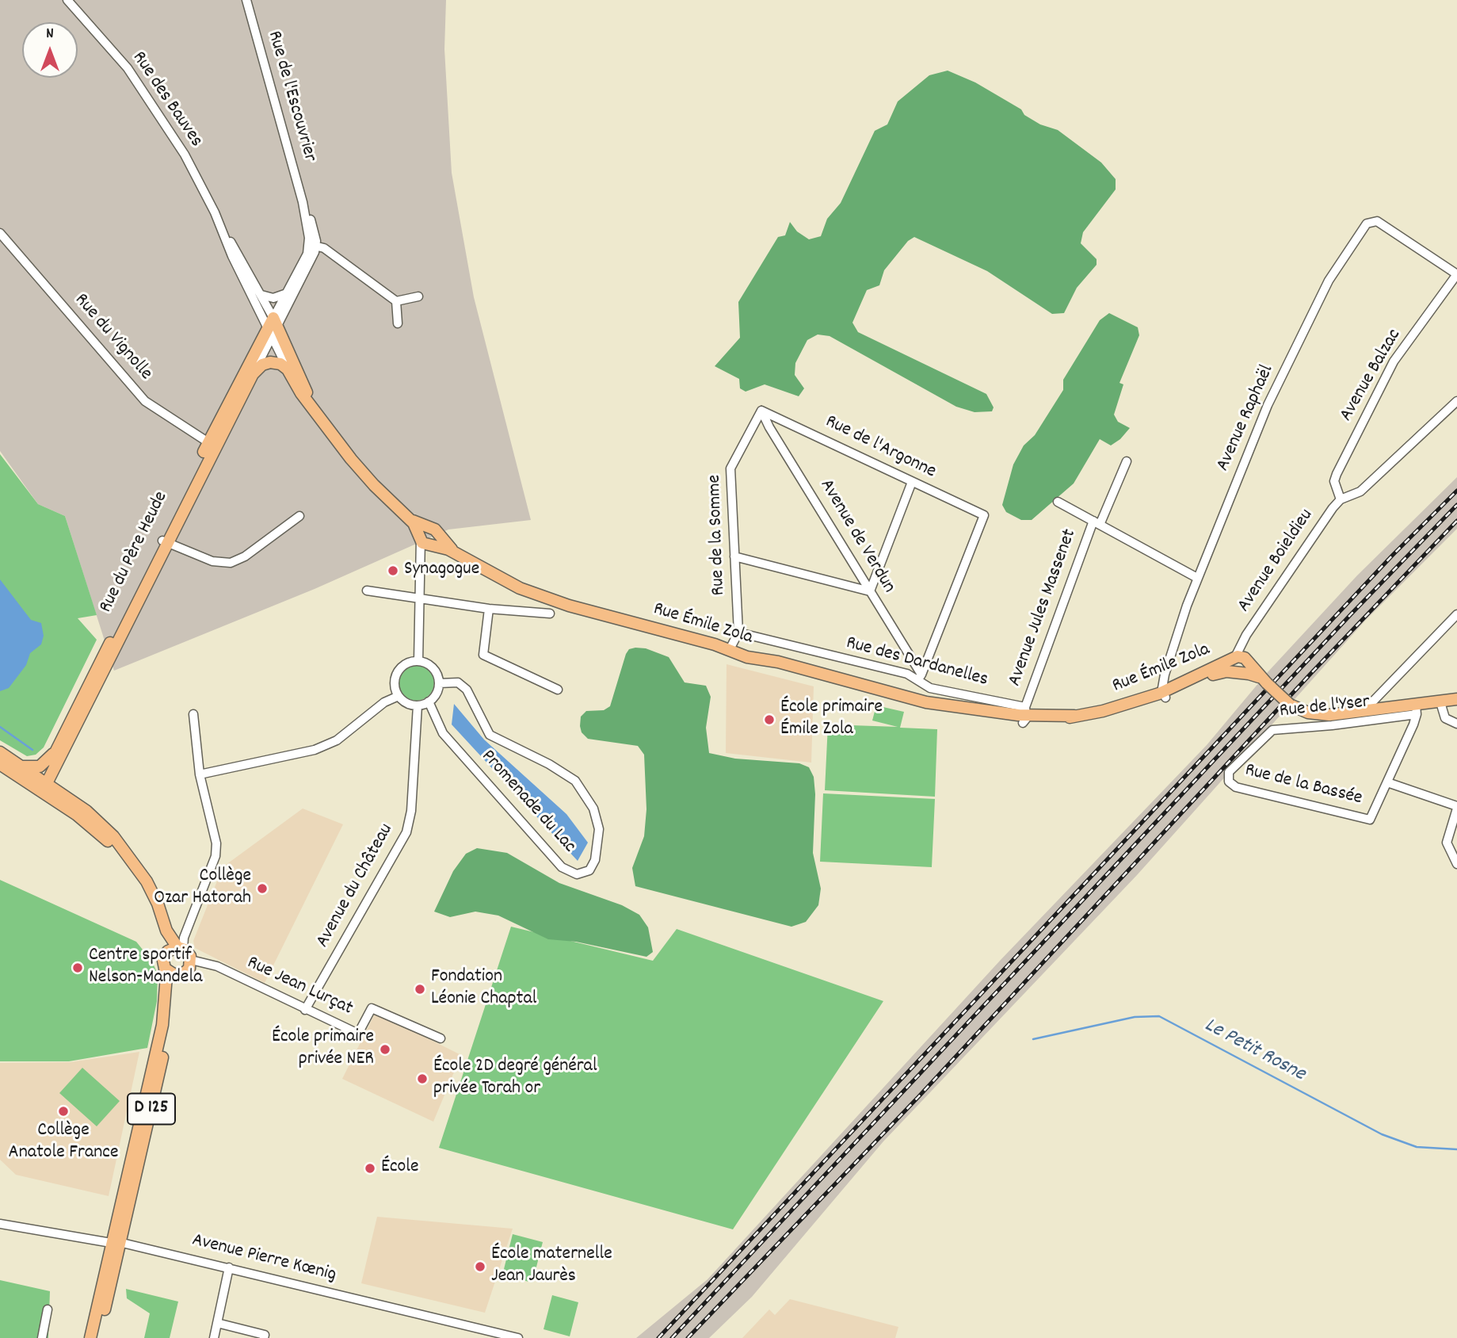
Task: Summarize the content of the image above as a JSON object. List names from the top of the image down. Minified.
{"streets":{"main road":["Rue du Père Heude","Rue Émile Zola","D 125"],"street":["Rue de l'Escouvrier","Rue des Bauves","Rue du Vignolle","Avenue Balzac","Avenue Raphaël","Rue de l'Argonne","Rue de la Somme","Avenue de Verdun","Avenue Boieldieu","Avenue Jules Massenet","Rue des Dardanelles","Rue de l'Yser","Rue de la Bassée","Promenade du Lac","Avenue du Château","Rue Jean Lurçat","Avenue Pierre Kœnig"]},"crossings":[["Rue des Bauves","Rue du Père Heude"],["Rue des Bauves","Rue Émile Zola"],["Rue du Vignolle","Rue du Père Heude"],["Avenue Balzac","Avenue Raphaël"],["Avenue Balzac","Avenue Boieldieu"],["Avenue Raphaël","Rue Émile Zola"],["Rue de l'Argonne","Rue de la Somme"],["Rue de l'Argonne","Avenue de Verdun"],["Rue de l'Argonne","Rue des Dardanelles"],["Rue de la Somme","Avenue de Verdun"],["Rue de la Somme","Rue des Dardanelles"],["Avenue de Verdun","Rue des Dardanelles"],["Rue du Père Heude","Rue Émile Zola"],["Avenue Boieldieu","Rue Émile Zola"],["Avenue Jules Massenet","Rue Émile Zola"],["Avenue Jules Massenet","Rue des Dardanelles"],["Rue Émile Zola","Rue des Dardanelles"],["Rue de l'Yser","Rue de la Bassée"],["Promenade du Lac","Avenue du Château"],["Avenue du Château","Rue Jean Lurçat"],["Rue Jean Lurçat","D 125"],["D 125","Avenue Pierre Kœnig"]],"water":["Le Petit Rosne"],"places":["Synagogue","École primaire Émile Zola","Collège Ozar Hatorah","Centre sportif Nelson-Mandela","Fondation Léonie Chaptal","École primaire privée NER","École 2D degré général privée Torah or","Collège Anatole France","École","École maternelle Jean Jaurès"],"north":"top"}
